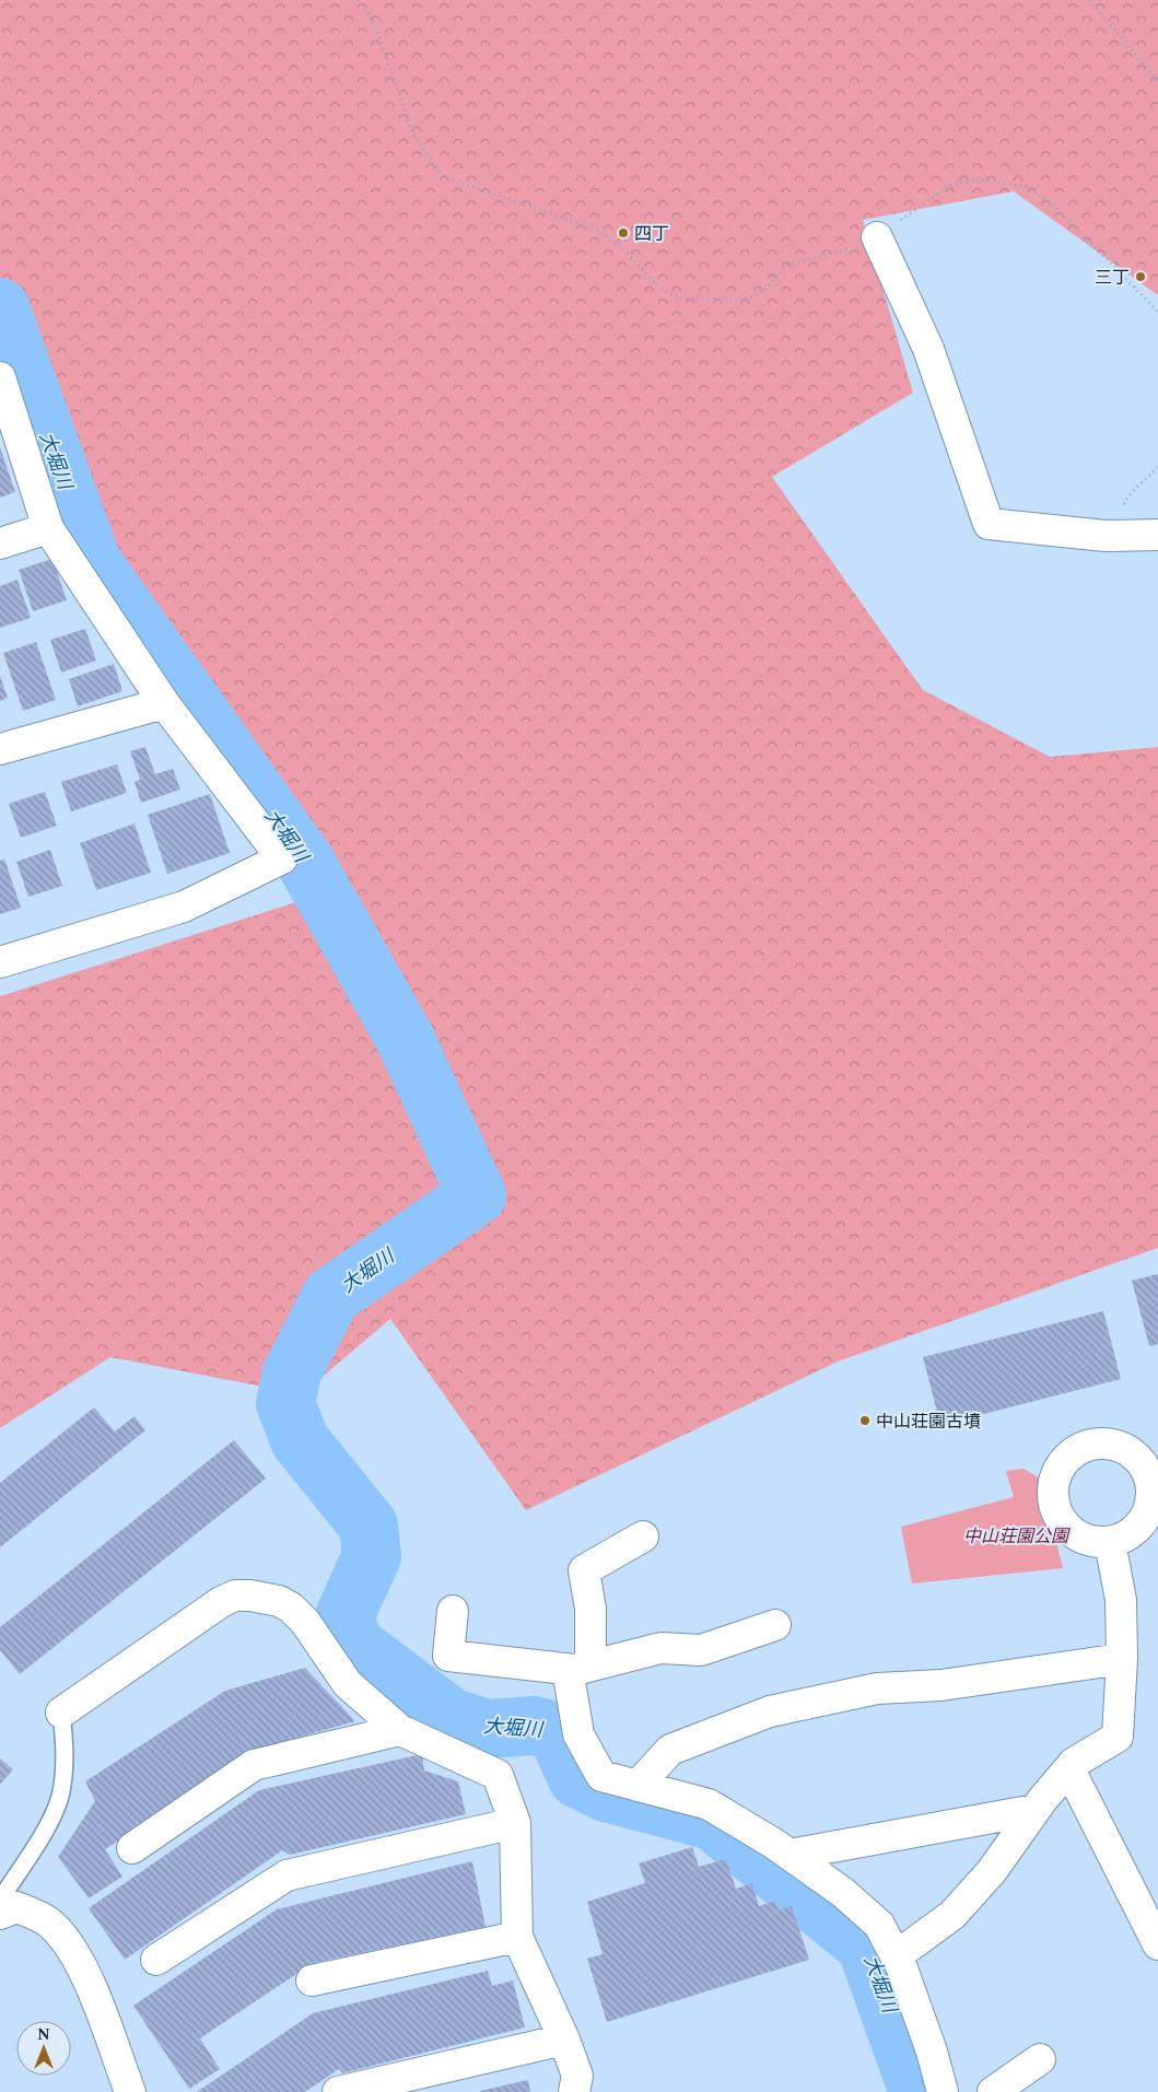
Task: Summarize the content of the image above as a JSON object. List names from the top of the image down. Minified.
{"water":["大堀川"],"parks":["中山荘園公園"],"places":["四丁","三丁","中山荘園古墳"],"north":"top"}
